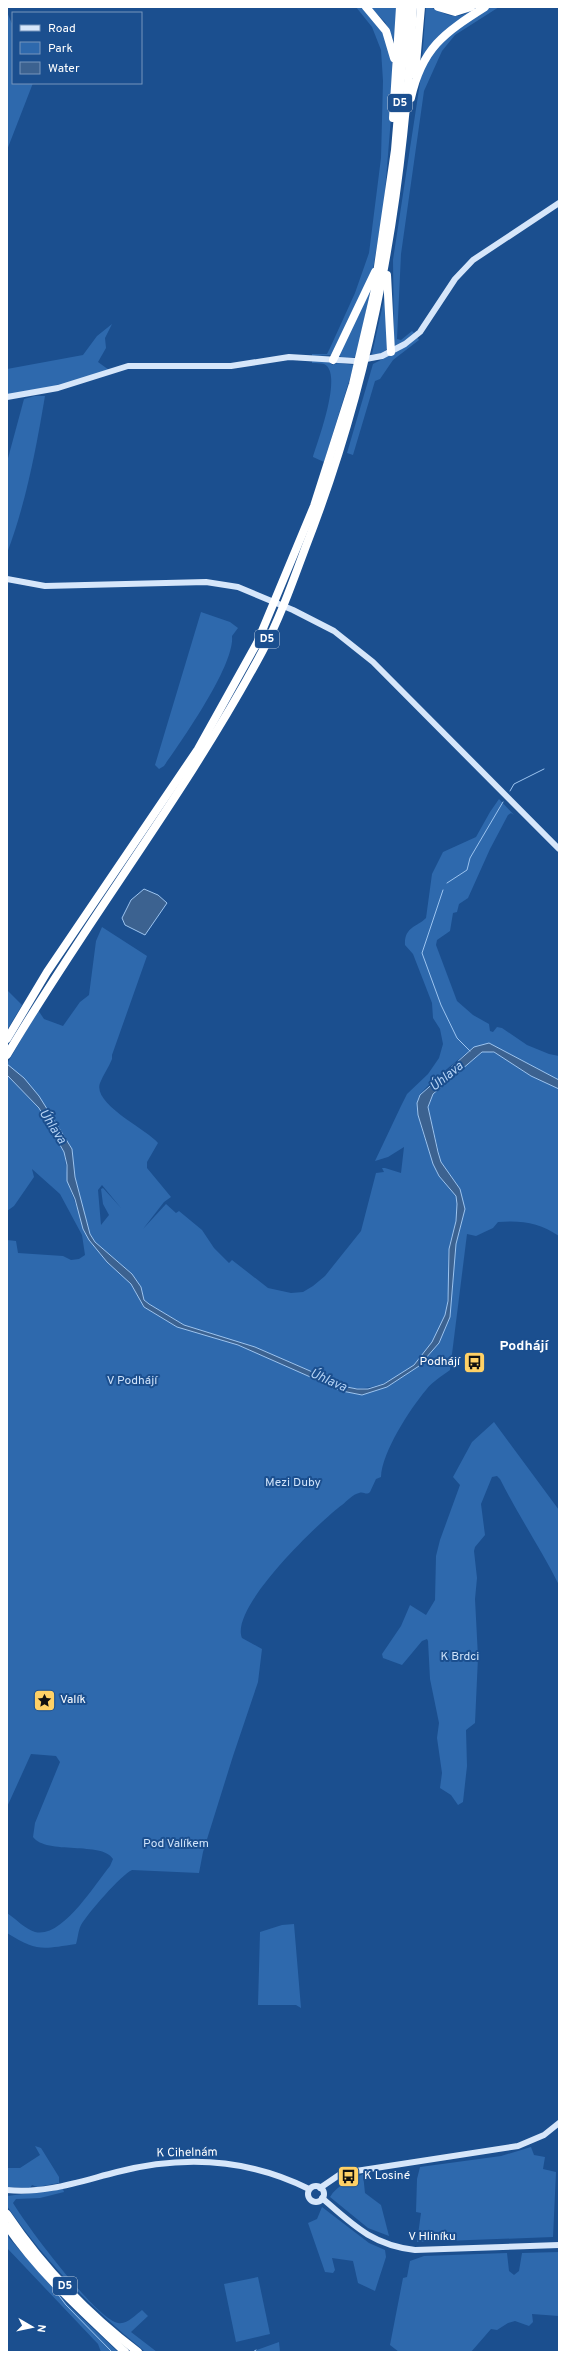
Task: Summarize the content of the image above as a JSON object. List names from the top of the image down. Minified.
{"streets":{"highway":["D5"],"street":["K Cihelnám","V Hliníku"]},"crossings":[["K Cihelnám","V Hliníku"]],"districts":["Podhájí"],"water":["Úhlava"],"parks":["V Podhájí","Mezi Duby","K Brdci","Pod Valíkem"],"places":{"bus stop":["Podhájí","K Losiné"],"place":["Valík"]},"legend":["Road","Park","Water"],"north":"right"}
